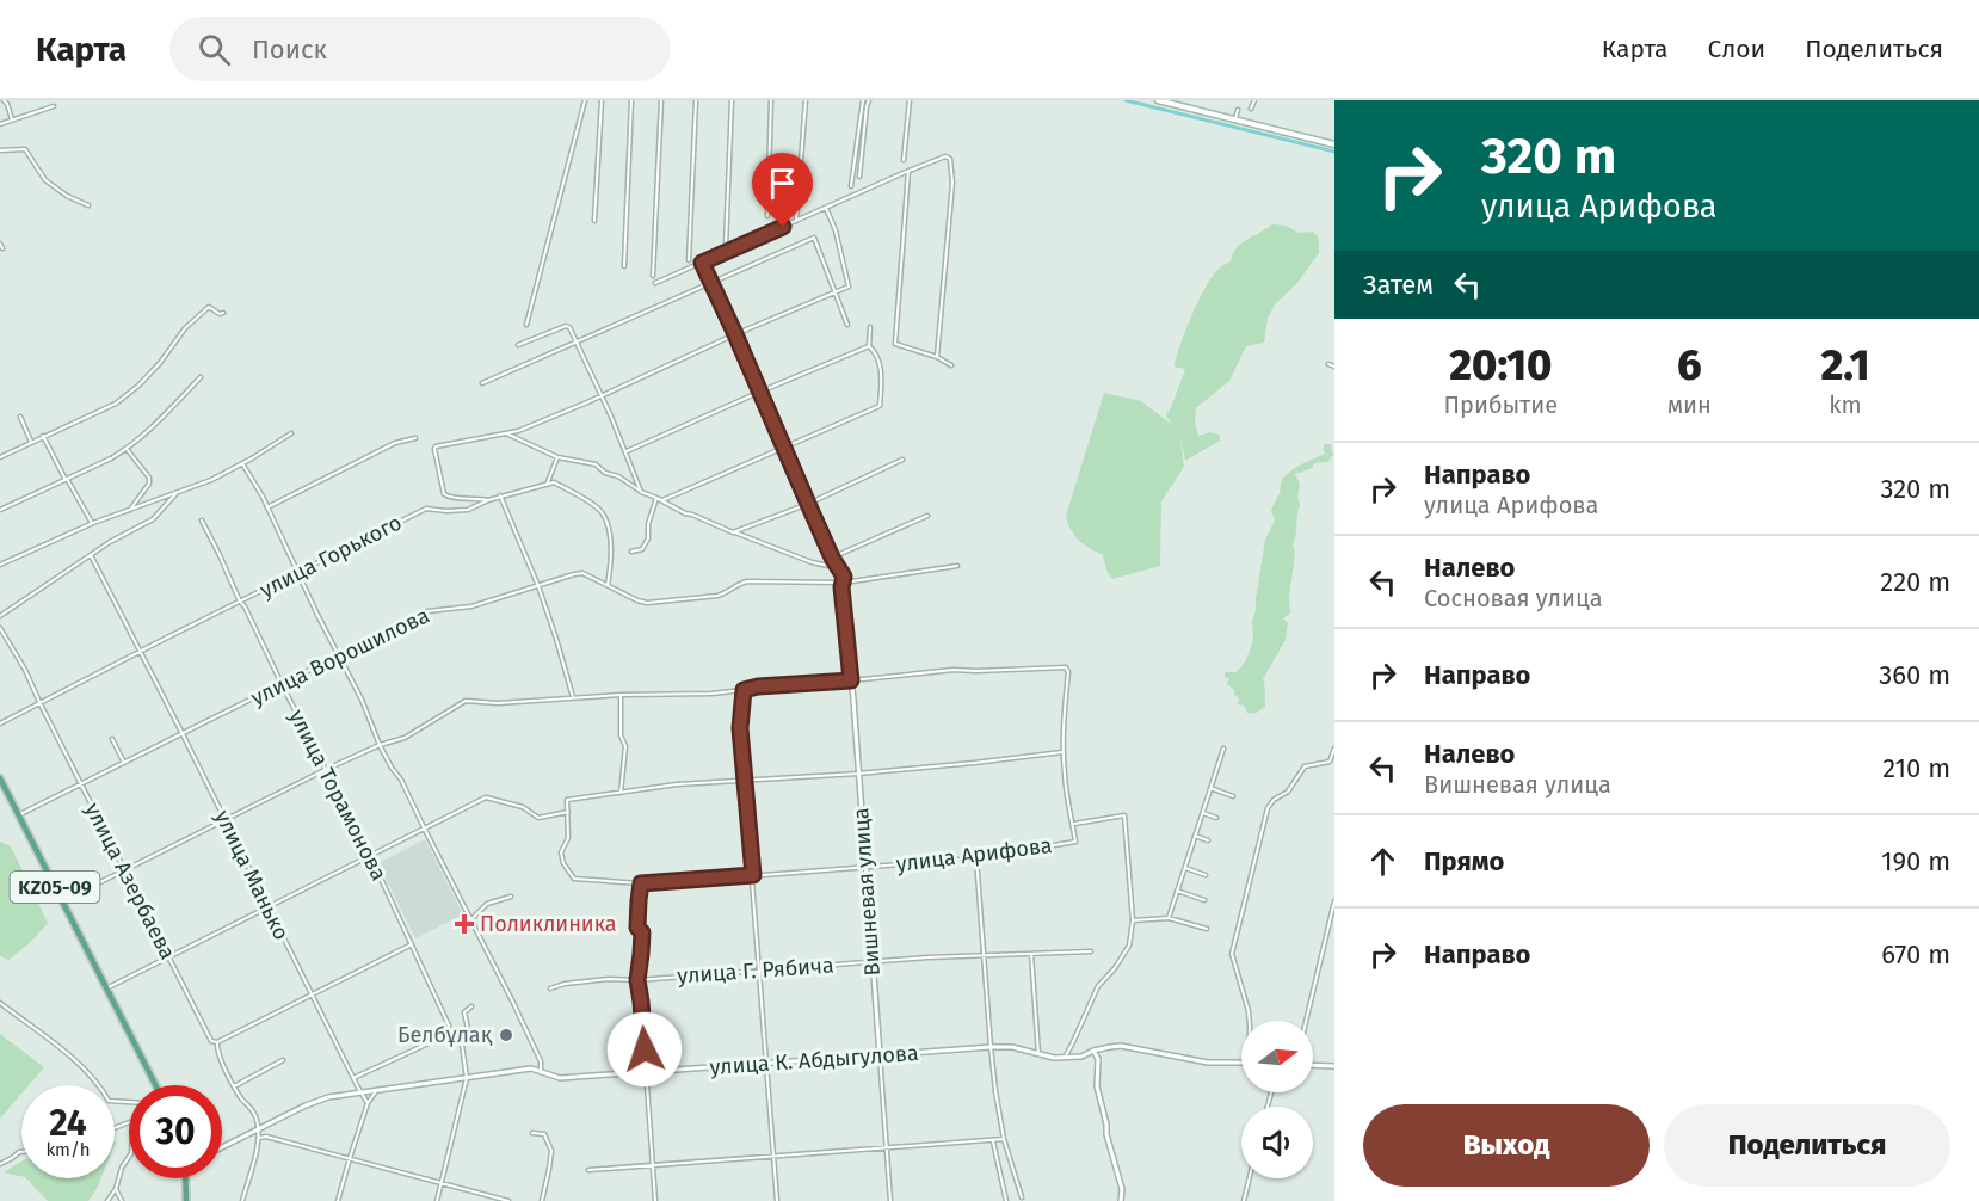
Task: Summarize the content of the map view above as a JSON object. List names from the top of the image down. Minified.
{"streets":{"main road":["KZ05-09"],"street":["улица Горького","улица Ворошилова","улица Торамонова","улица Арифова","улица Манько","улица Азербаева","Вишневая улица","улица Г. Рябича","улица К. Абдыгулова"]},"crossings":[["улица Горького","улица Торамонова"],["улица Горького","улица Манько"],["улица Горького","улица Азербаева"],["улица Ворошилова","улица Торамонова"],["улица Ворошилова","улица Манько"],["улица Ворошилова","улица Азербаева"],["улица Ворошилова","KZ05-09"],["улица Ворошилова","Вишневая улица"],["улица Арифова","Вишневая улица"],["улица Манько","улица К. Абдыгулова"],["улица Азербаева","улица К. Абдыгулова"],["Вишневая улица","улица Г. Рябича"],["Вишневая улица","улица К. Абдыгулова"]],"places":{"health":["Поликлиника"],"other":["Белбұлақ"]},"north":"right","page":{"header":"Карта","search":"Поиск","nav":["Карта","Слои","Поделиться"],"turn":["320 m","улица Арифова"],"then":"Затем","eta":["20:10","Прибытие","6","мин","2.1","km"],"list":[{"name":"Направо","note":"улица Арифова","value":"320 m"},{"name":"Налево","note":"Сосновая улица","value":"220 m"},{"name":"Направо","value":"360 m"},{"name":"Налево","note":"Вишневая улица","value":"210 m"},{"name":"Прямо","value":"190 m"},{"name":"Направо","value":"670 m"}],"speed":"24 km/h","limit":"30","buttons":["Выход","Поделиться"]}}
